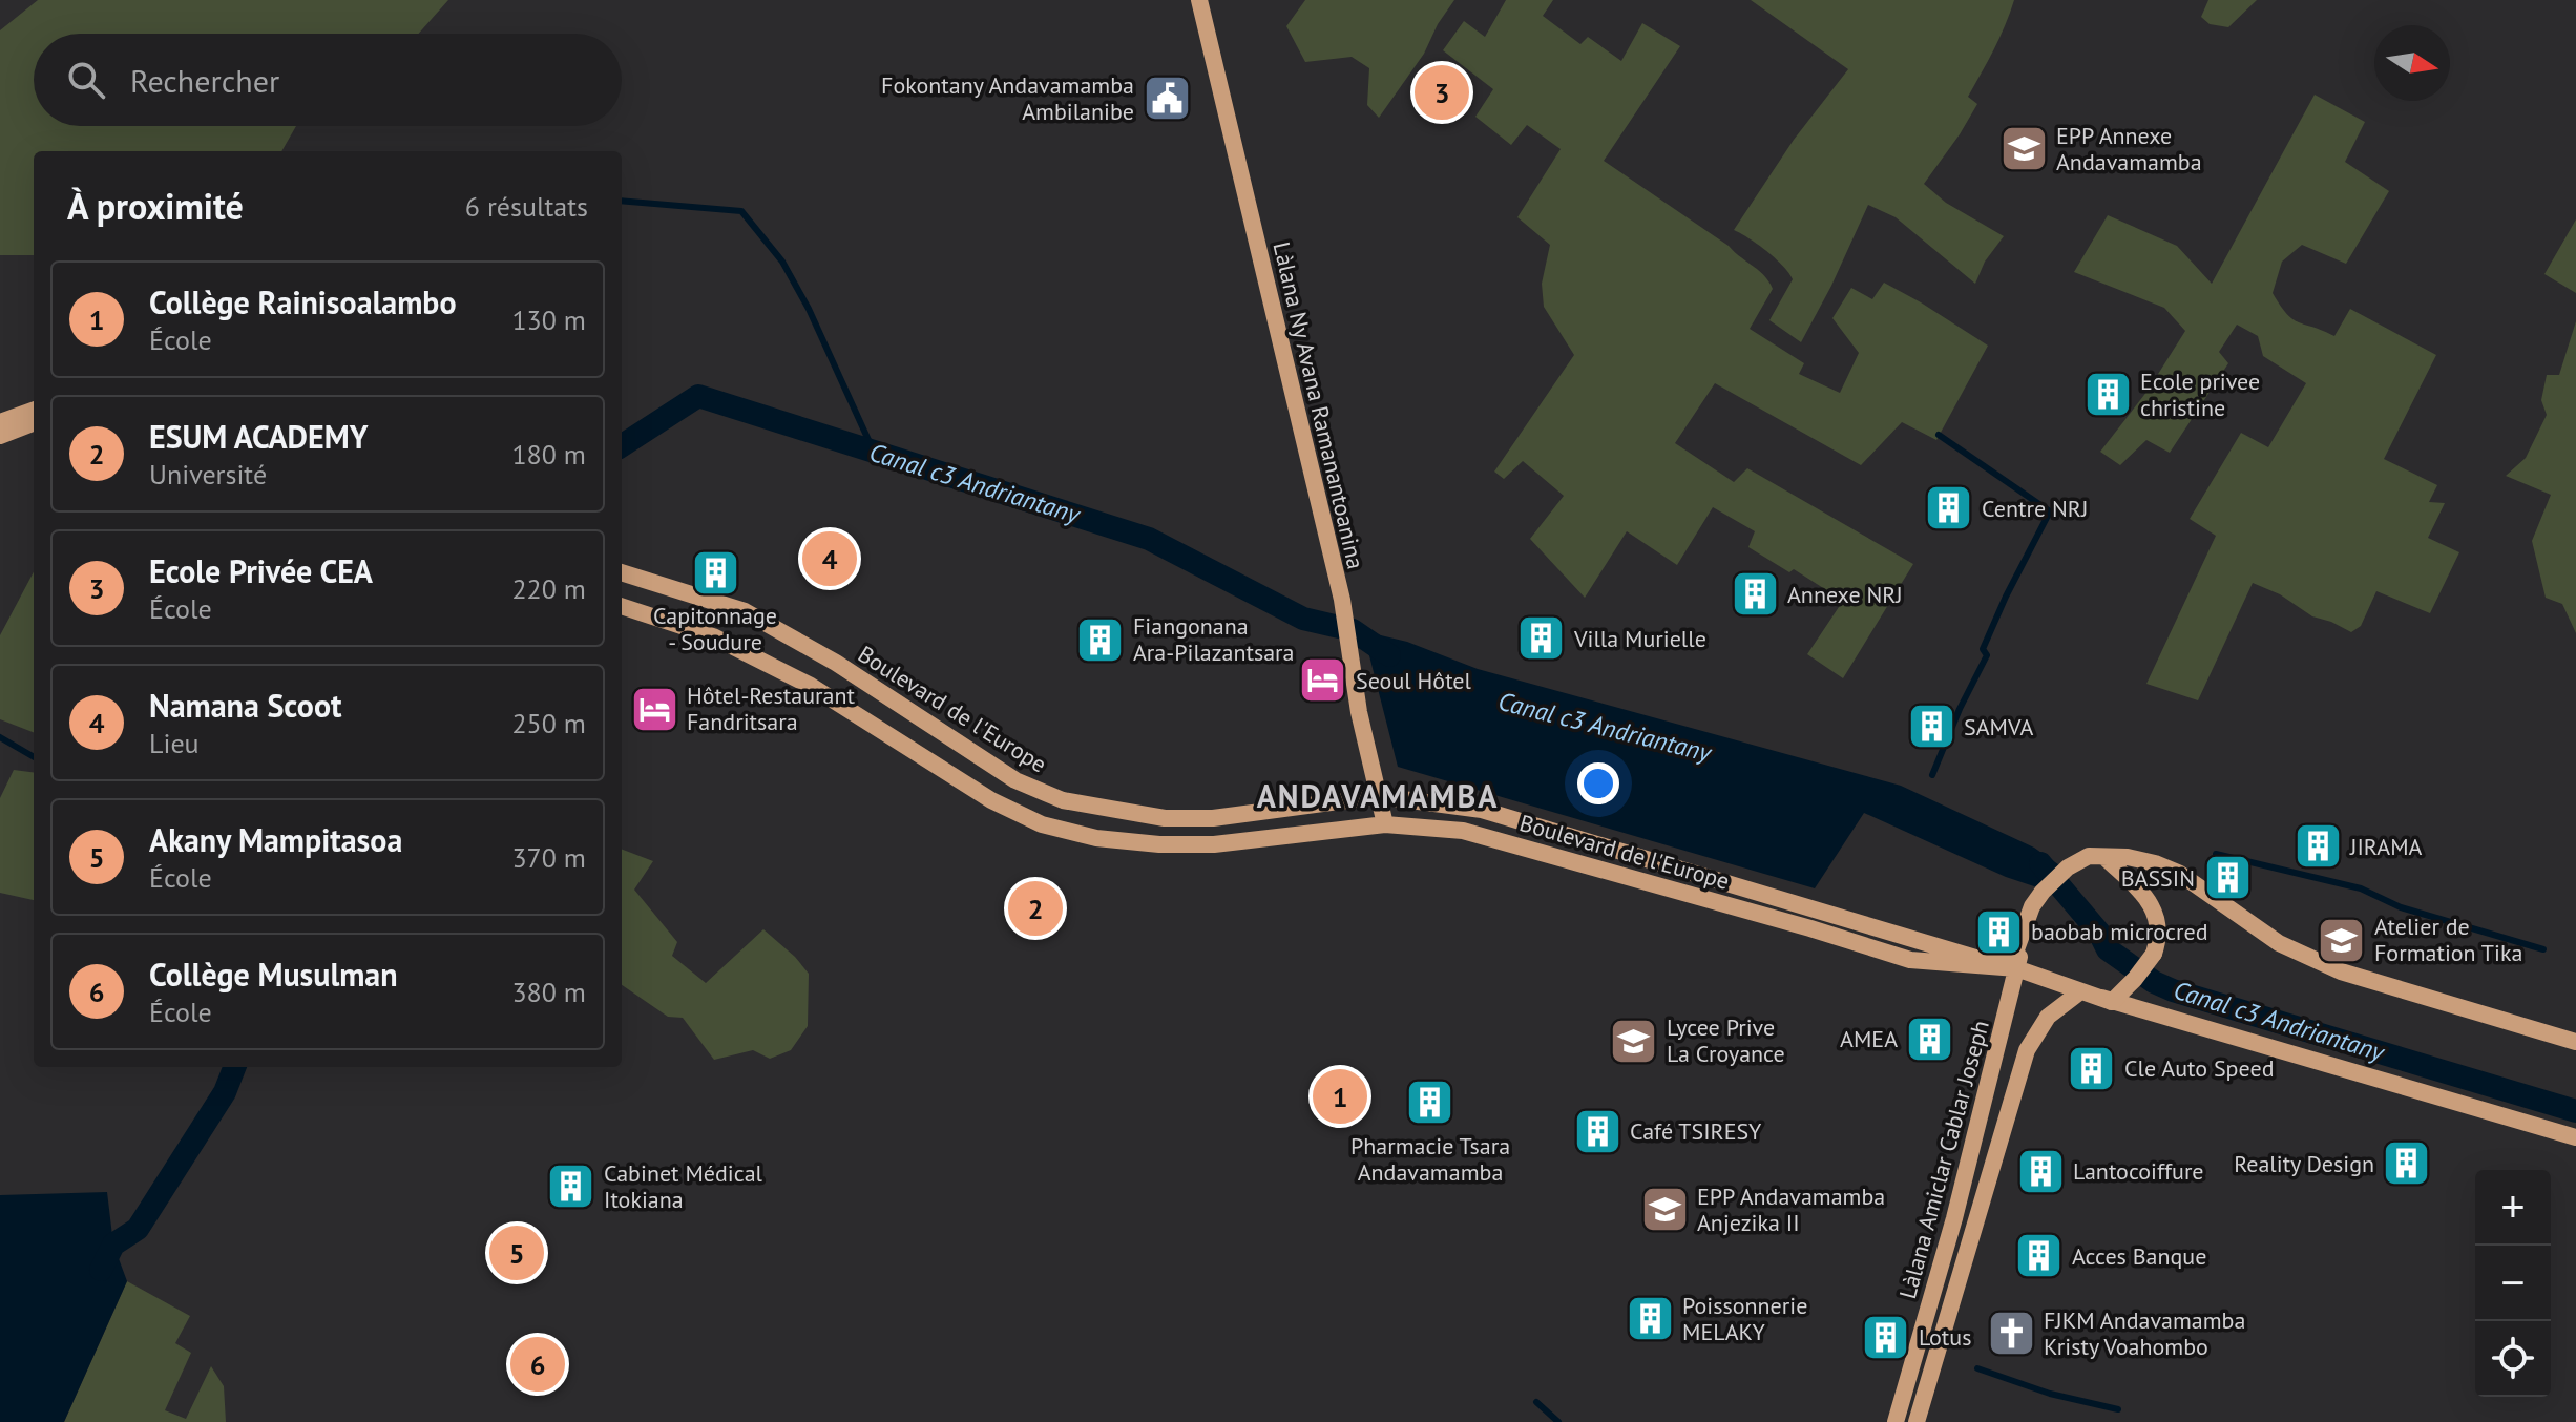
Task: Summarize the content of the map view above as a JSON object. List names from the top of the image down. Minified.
{"streets":{"street":["Làlana Ny Avana Ramanantoanina","Boulevard de l'Europe","Làlana Amiclar Cablar Joseph"]},"crossings":[["Làlana Ny Avana Ramanantoanina","Boulevard de l'Europe"],["Boulevard de l'Europe","Làlana Amiclar Cablar Joseph"]],"districts":["ANDAVAMAMBA"],"water":["Canal c3 Andriantany"],"places":{"public building":["Fokontany Andavamamba Ambilanibe"],"school or university":["EPP Annexe Andavamamba","Atelier de Formation Tika","Lycee Prive La Croyance","EPP Andavamamba Anjezika II"],"building":["Ecole privee christine","Centre NRJ","Capitonnage - Soudure","Annexe NRJ","Villa Murielle","Fiangonana Ara-Pilazantsara","SAMVA","JIRAMA","BASSIN","baobab microcred","AMEA","Cle Auto Speed","Pharmacie Tsara Andavamamba","Café TSIRESY","Reality Design","Lantocoiffure","Cabinet Médical Itokiana","Acces Banque","Poissonnerie MELAKY","Lotus"],"hotel":["Seoul Hôtel","Hôtel-Restaurant Fandritsara"],"church":["FJKM Andavamamba Kristy Voahombo"]},"north":"right","page":{"search":"Rechercher","pins":["3","4","2","1","5","6"],"heading":["À proximité","6 résultats"],"list":[{"mark":"1","name":"Collège Rainisoalambo","note":"École","value":"130 m"},{"mark":"2","name":"ESUM ACADEMY","note":"Université","value":"180 m"},{"mark":"3","name":"Ecole Privée CEA","note":"École","value":"220 m"},{"mark":"4","name":"Namana Scoot","note":"Lieu","value":"250 m"},{"mark":"5","name":"Akany Mampitasoa","note":"École","value":"370 m"},{"mark":"6","name":"Collège Musulman","note":"École","value":"380 m"}],"map_buttons":["+","−"]}}
